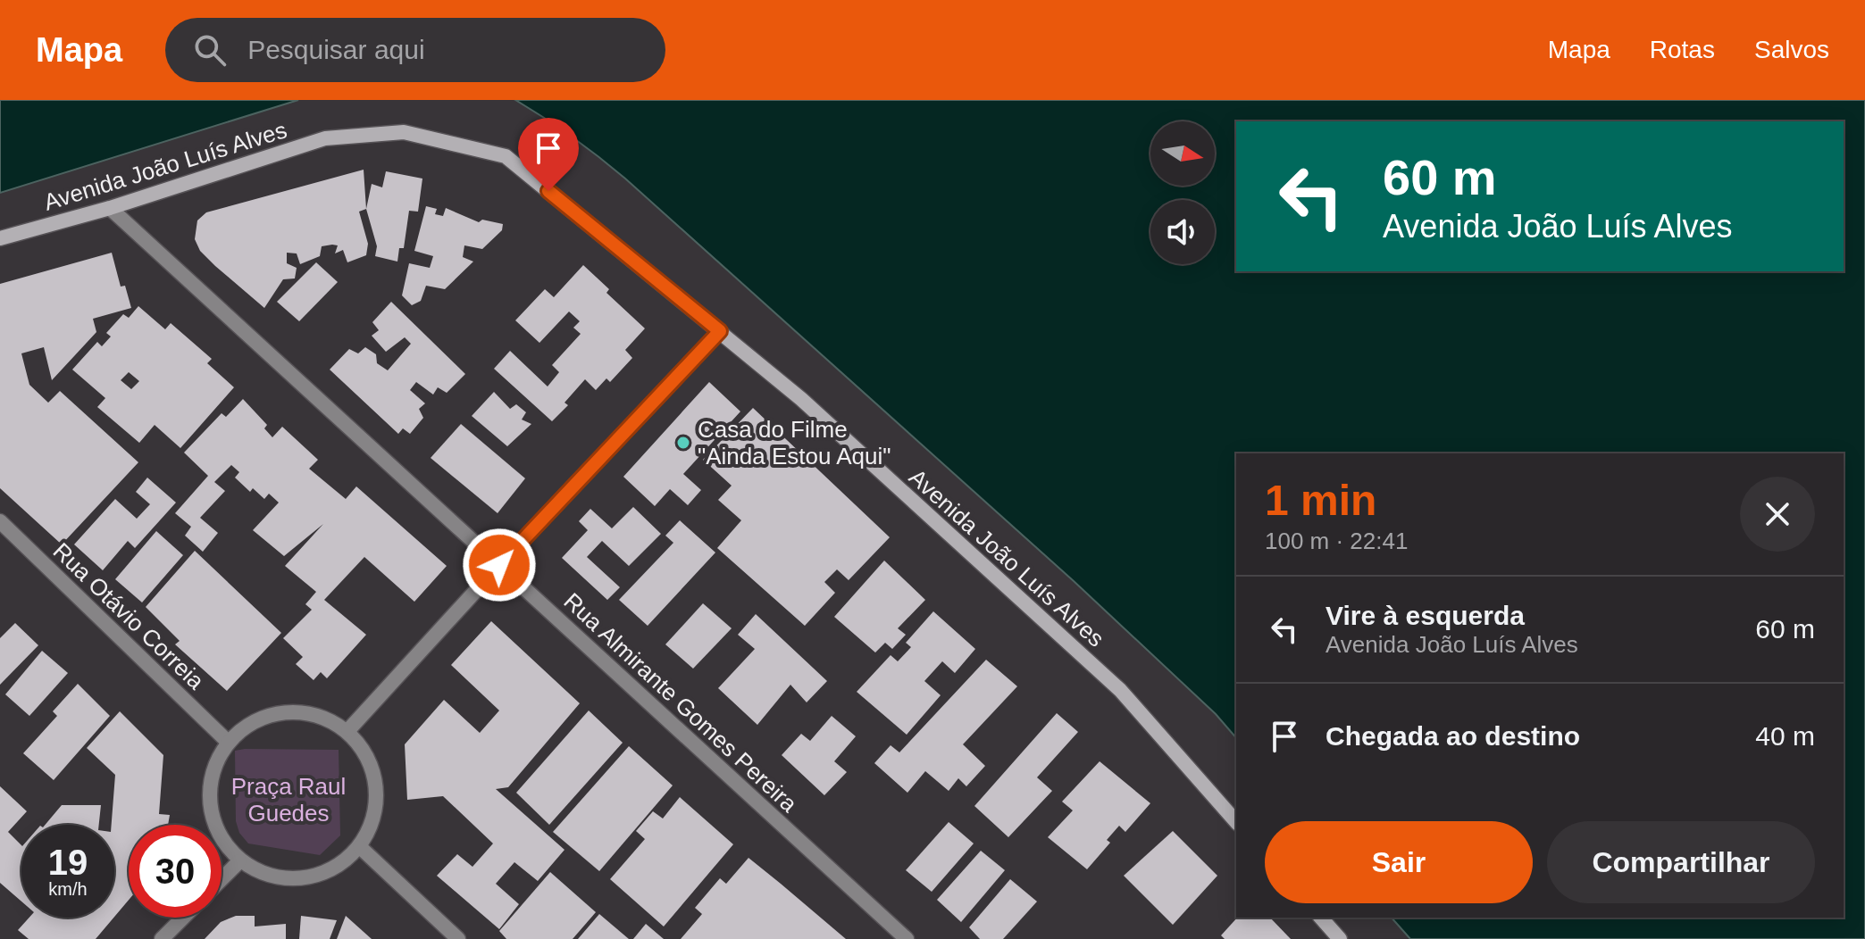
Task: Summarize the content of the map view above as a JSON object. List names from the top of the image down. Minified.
{"streets":{"street":["Avenida João Luís Alves","Rua Otávio Correia","Rua Almirante Gomes Pereira"]},"crossings":[["Avenida João Luís Alves","Rua Almirante Gomes Pereira"]],"parks":["Praça Raul Guedes"],"places":["Casa do Filme \"Ainda Estou Aqui\""],"north":"right","page":{"header":"Mapa","search":"Pesquisar aqui","nav":["Mapa","Rotas","Salvos"],"turn":["60 m","Avenida João Luís Alves"],"heading":["1 min","100 m · 22:41"],"list":[{"name":"Vire à esquerda","note":"Avenida João Luís Alves","value":"60 m"},{"name":"Chegada ao destino","value":"40 m"}],"buttons":["Sair","Compartilhar"],"speed":"19 km/h","limit":"30"}}
